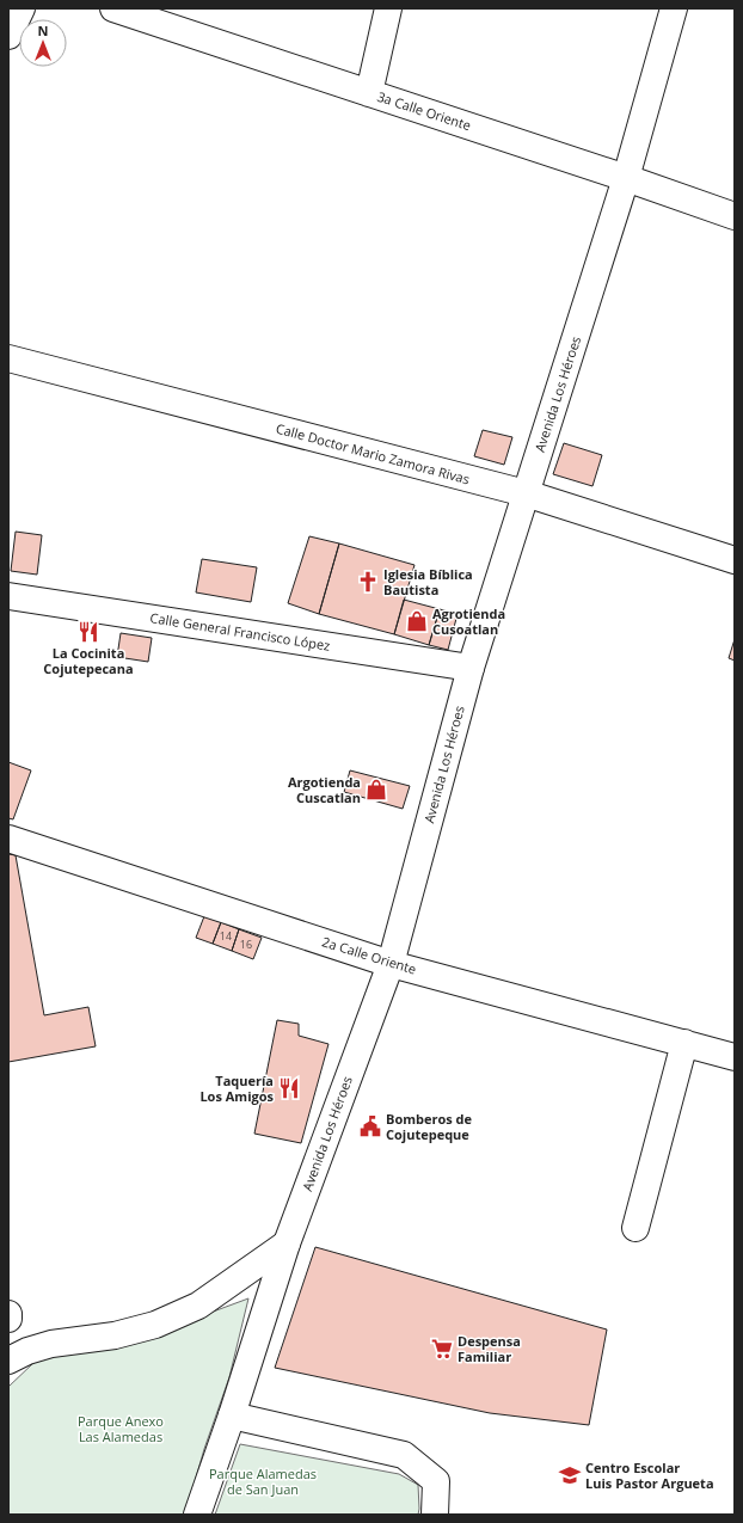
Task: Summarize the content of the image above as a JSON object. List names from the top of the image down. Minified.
{"streets":{"street":["3a Calle Oriente","Avenida Los Héroes","Calle Doctor Mario Zamora Rivas","Calle General Francisco López","2a Calle Oriente"]},"crossings":[["3a Calle Oriente","Avenida Los Héroes"],["Avenida Los Héroes","Calle Doctor Mario Zamora Rivas"],["Avenida Los Héroes","Calle General Francisco López"],["Avenida Los Héroes","2a Calle Oriente"]],"parks":["Parque Anexo Las Alamedas","Parque Alamedas de San Juan"],"places":{"church":["Iglesia Bíblica Bautista"],"shop":["Agrotienda Cusoatlan","Argotienda Cuscatlan"],"restaurant":["La Cocinita Cojutepecana","Taquería Los Amigos"],"public building":["Bomberos de Cojutepeque"],"supermarket":["Despensa Familiar"],"school or university":["Centro Escolar Luis Pastor Argueta"]},"house_numbers":["14","16"],"north":"top"}
